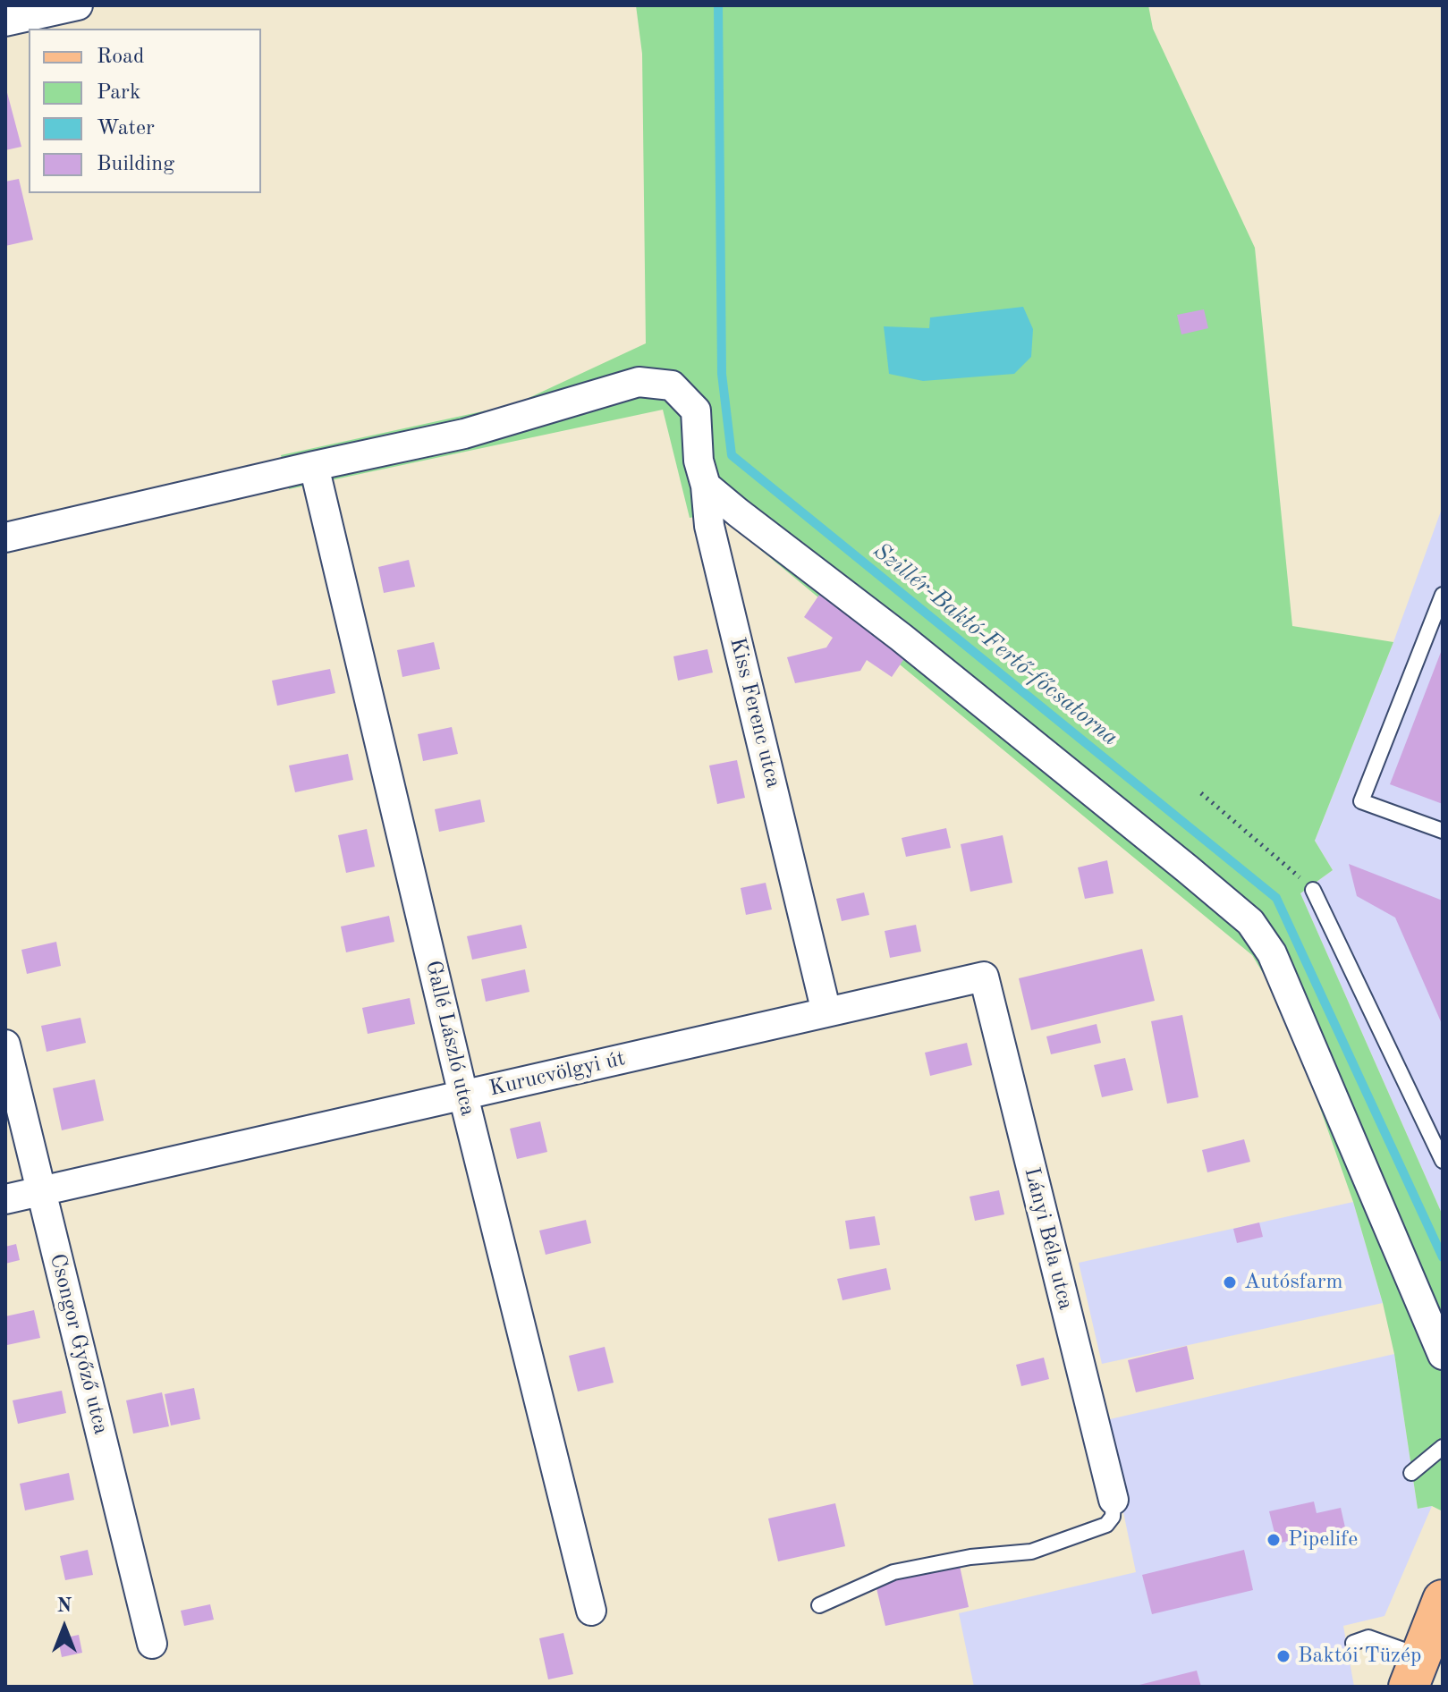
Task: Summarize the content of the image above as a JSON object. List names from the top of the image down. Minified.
{"streets":{"street":["Kiss Ferenc utca","Gallé László utca","Kurucvölgyi út","Lányi Béla utca","Csongor Győző utca"]},"crossings":[["Kiss Ferenc utca","Gallé László utca"],["Kiss Ferenc utca","Kurucvölgyi út"],["Gallé László utca","Kurucvölgyi út"],["Kurucvölgyi út","Lányi Béla utca"],["Kurucvölgyi út","Csongor Győző utca"]],"water":["Szillér-Baktó-Fertő-főcsatorna"],"places":["Autósfarm","Pipelife","Baktói Tüzép"],"legend":["Road","Park","Water","Building"],"north":"top"}
